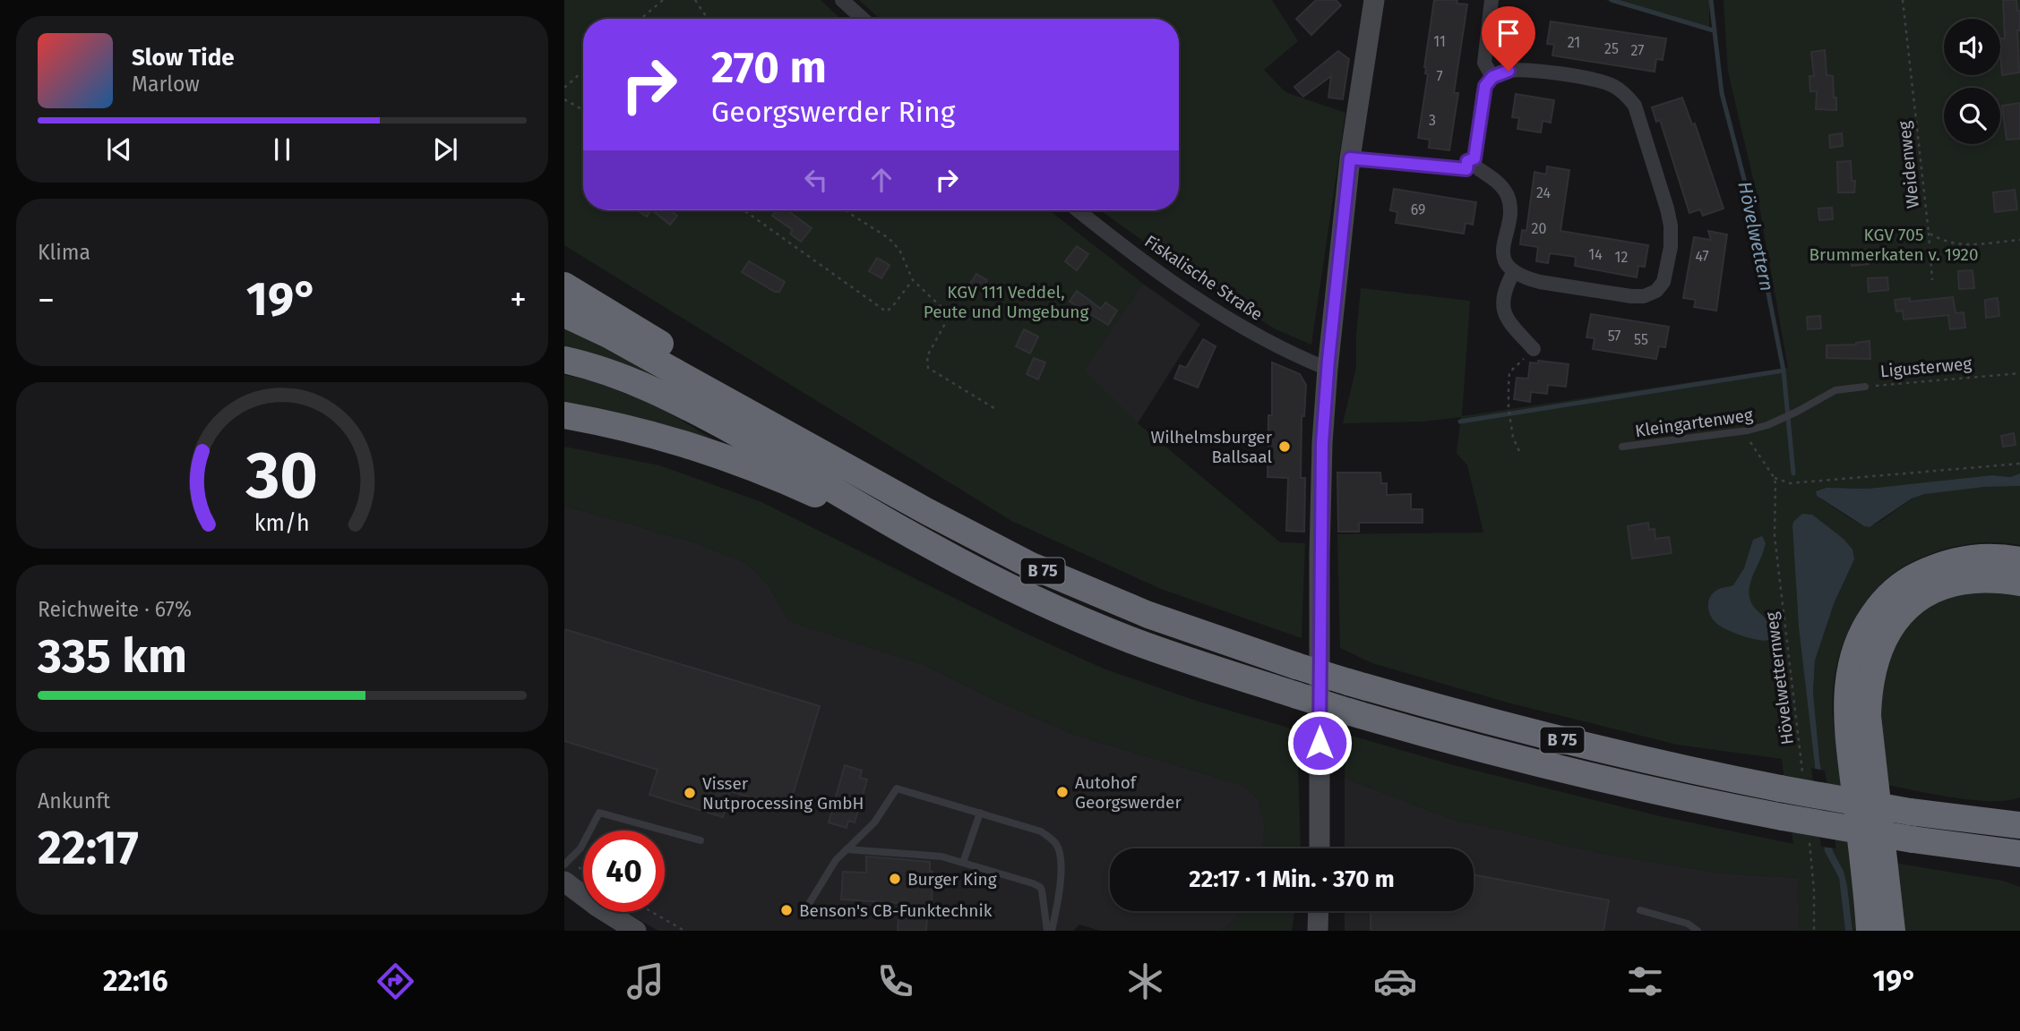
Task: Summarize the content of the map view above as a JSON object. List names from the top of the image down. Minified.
{"streets":{"highway":["B 75"],"street":["Fiskalische Straße"],"lane":["Ligusterweg","Kleingartenweg"],"path":["Weidenweg","Hövelwetternweg"]},"crossings":[["Ligusterweg","Kleingartenweg"]],"water":["Hövelwettern"],"parks":["KGV 705 Brummerkaten v. 1920","KGV 111 Veddel, Peute und Umgebung"],"places":["Wilhelmsburger Ballsaal","Autohof Georgswerder","Visser Nutprocessing GmbH","Burger King","Benson's CB-Funktechnik"],"house_numbers":["11","21","25","27","7","3","24","69","20","14","47","12","57","55"],"page":{"turn":["270 m","Georgswerder Ring"],"song":["Slow Tide","Marlow"],"tile":["Klima",["Reichweite · 67%","335 km"],["Ankunft","22:17"]],"heat":["−","19°","+"],"limit":"40","trip":"22:17 · 1 Min. · 370 m","tabs":["22:16","19°"],"gauge":["30","km/h"]}}
